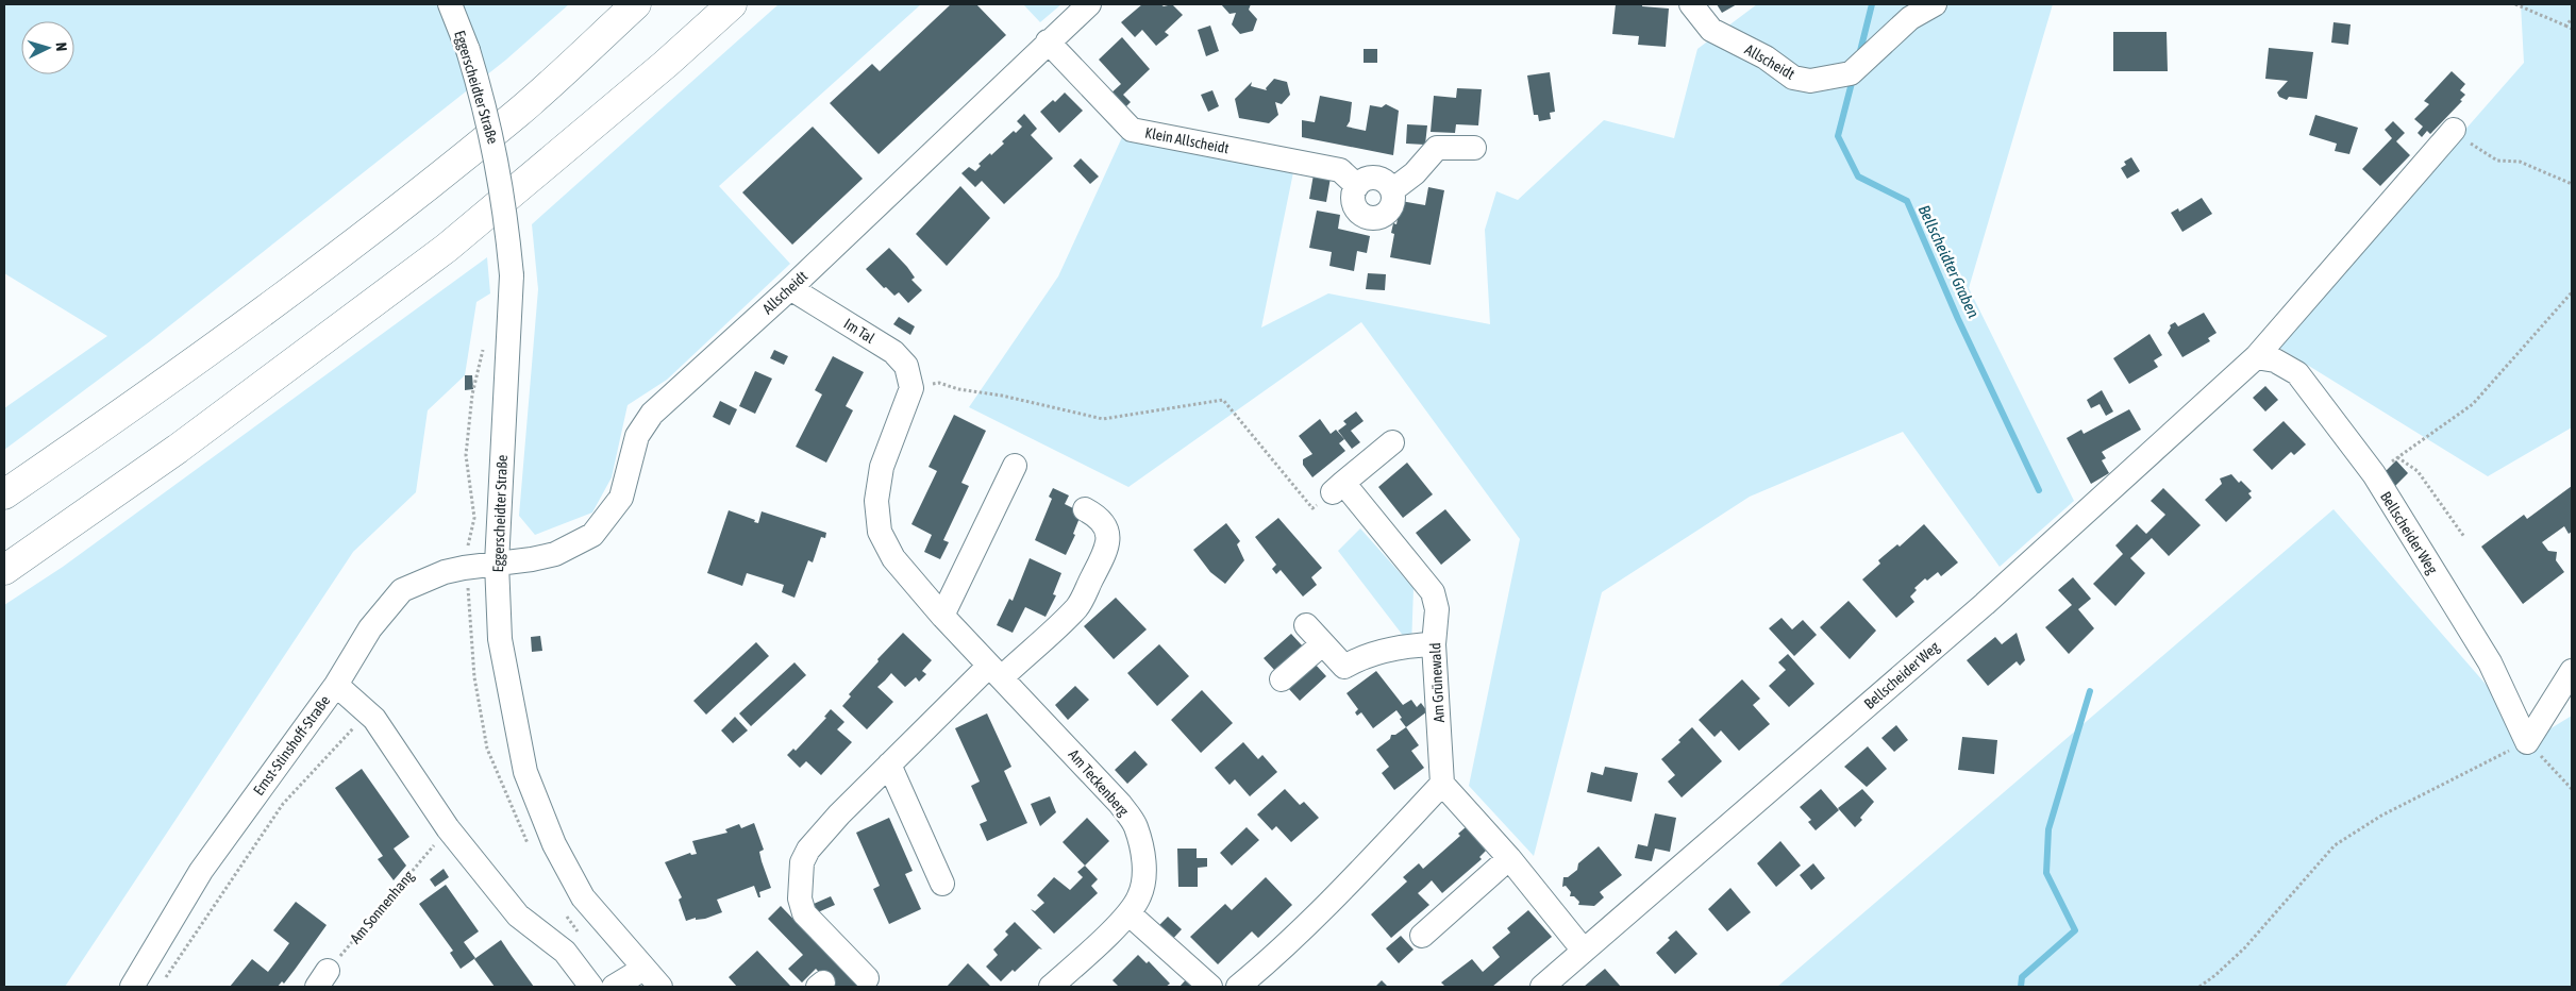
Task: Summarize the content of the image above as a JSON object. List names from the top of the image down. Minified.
{"streets":{"street":["Allscheidt","Eggerscheidter Straße","Klein Allscheidt","Im Tal","Bellscheider Weg","Am Grünewald","Ernst-Stinshoff-Straße","Am Teckenberg"],"path":["Am Sonnenhang"]},"crossings":[["Allscheidt","Eggerscheidter Straße"],["Allscheidt","Klein Allscheidt"],["Allscheidt","Im Tal"],["Allscheidt","Ernst-Stinshoff-Straße"],["Eggerscheidter Straße","Ernst-Stinshoff-Straße"],["Im Tal","Am Teckenberg"]],"water":["Bellscheidter Graben"],"north":"right"}
